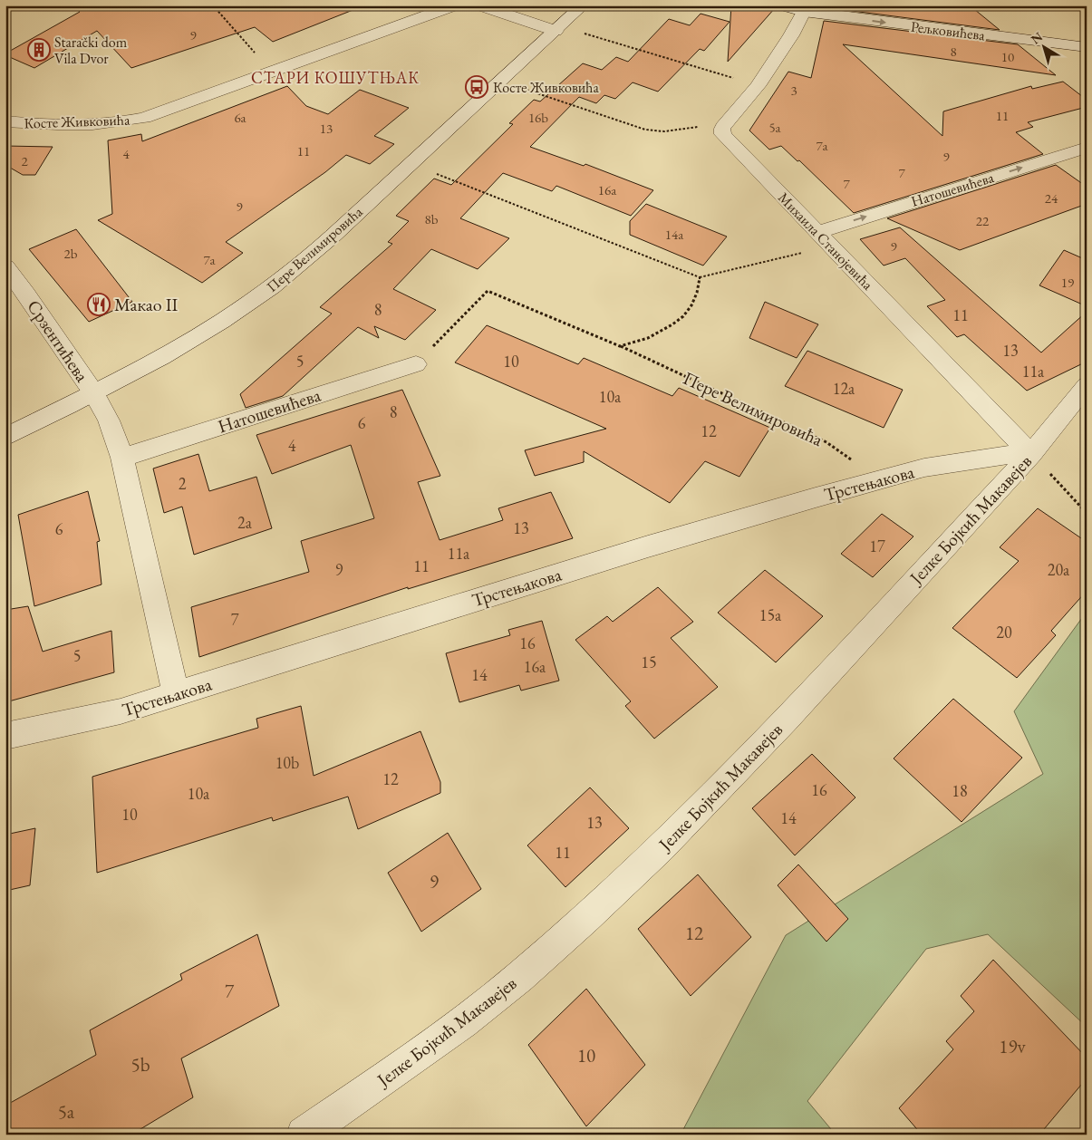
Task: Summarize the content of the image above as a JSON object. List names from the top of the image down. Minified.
{"streets":{"street":["Рељковићева","Косте Живковића","Натошевићева","Михаила Станојевића","Пере Велимировића","Срзентићева","Трстењакова","Јелке Бојкић Макавејев"]},"crossings":[["Натошевићева","Михаила Станојевића"],["Натошевићева","Пере Велимировића"],["Натошевићева","Срзентићева"],["Михаила Станојевића","Трстењакова"],["Михаила Станојевића","Јелке Бојкић Макавејев"],["Пере Велимировића","Срзентићева"],["Пере Велимировића","Трстењакова"],["Срзентићева","Трстењакова"],["Трстењакова","Јелке Бојкић Макавејев"]],"one_way":["Рељковићева","Натошевићева"],"districts":["СТАРИ КОШУТЊАК"],"places":{"building":["Starački dom Vila Dvor"],"bus stop":["Косте Живковића"],"restaurant":["Макао II"]},"house_numbers":["9","8","10","3","11","6a","16b","5a","13","7a","11","4","9","2","7","7","16a","24","9","8b","22","14a","9","2b","7a","19","8","11","13","5","10","11a","12a","10a","8","6","12","4","2","2а","13","6","17","11a","11","9","20a","15a","7","20","16","5","15","16a","14","10b","12","16","18","10a","10","14","13","11","9","12","7","19v","10","5b","5a"],"north":"top left"}
